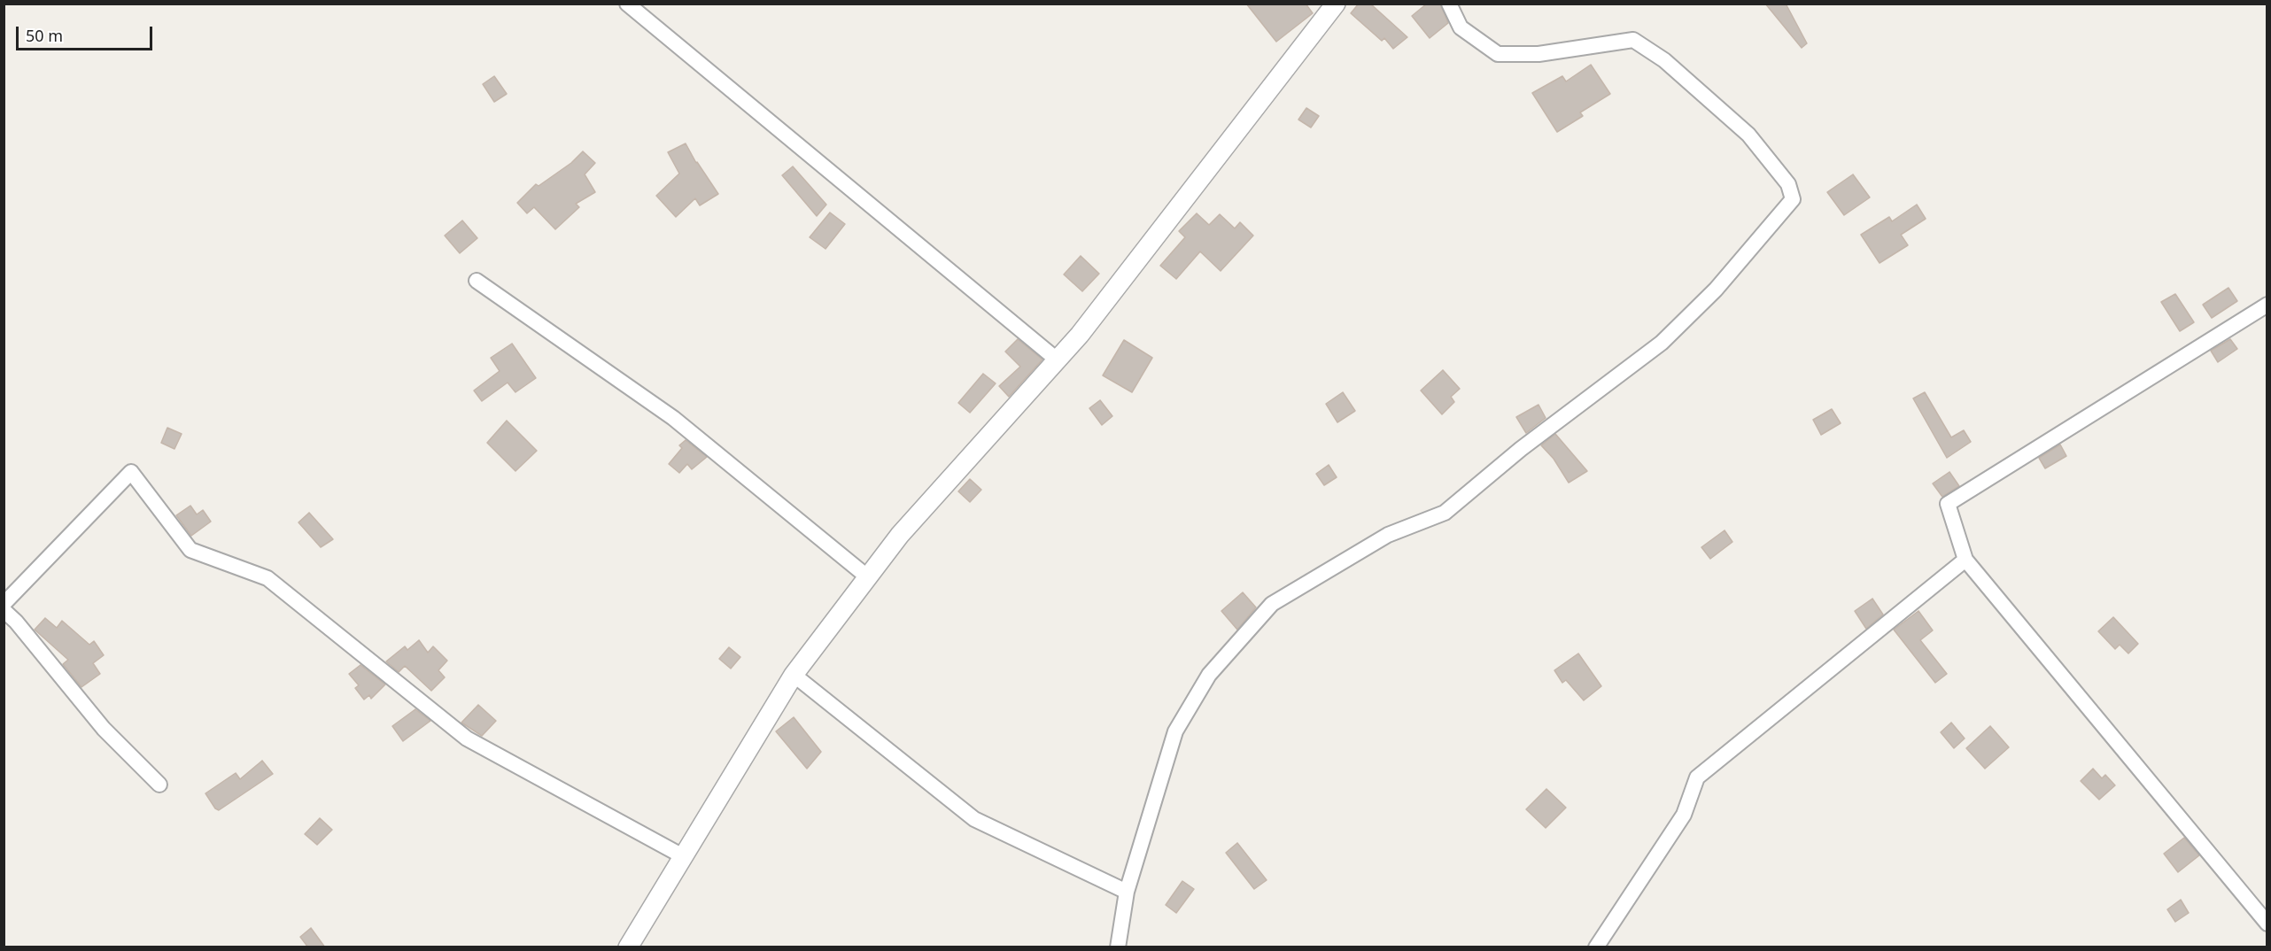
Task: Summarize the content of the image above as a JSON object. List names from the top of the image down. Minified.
{"scale_bar":"50 m"}
